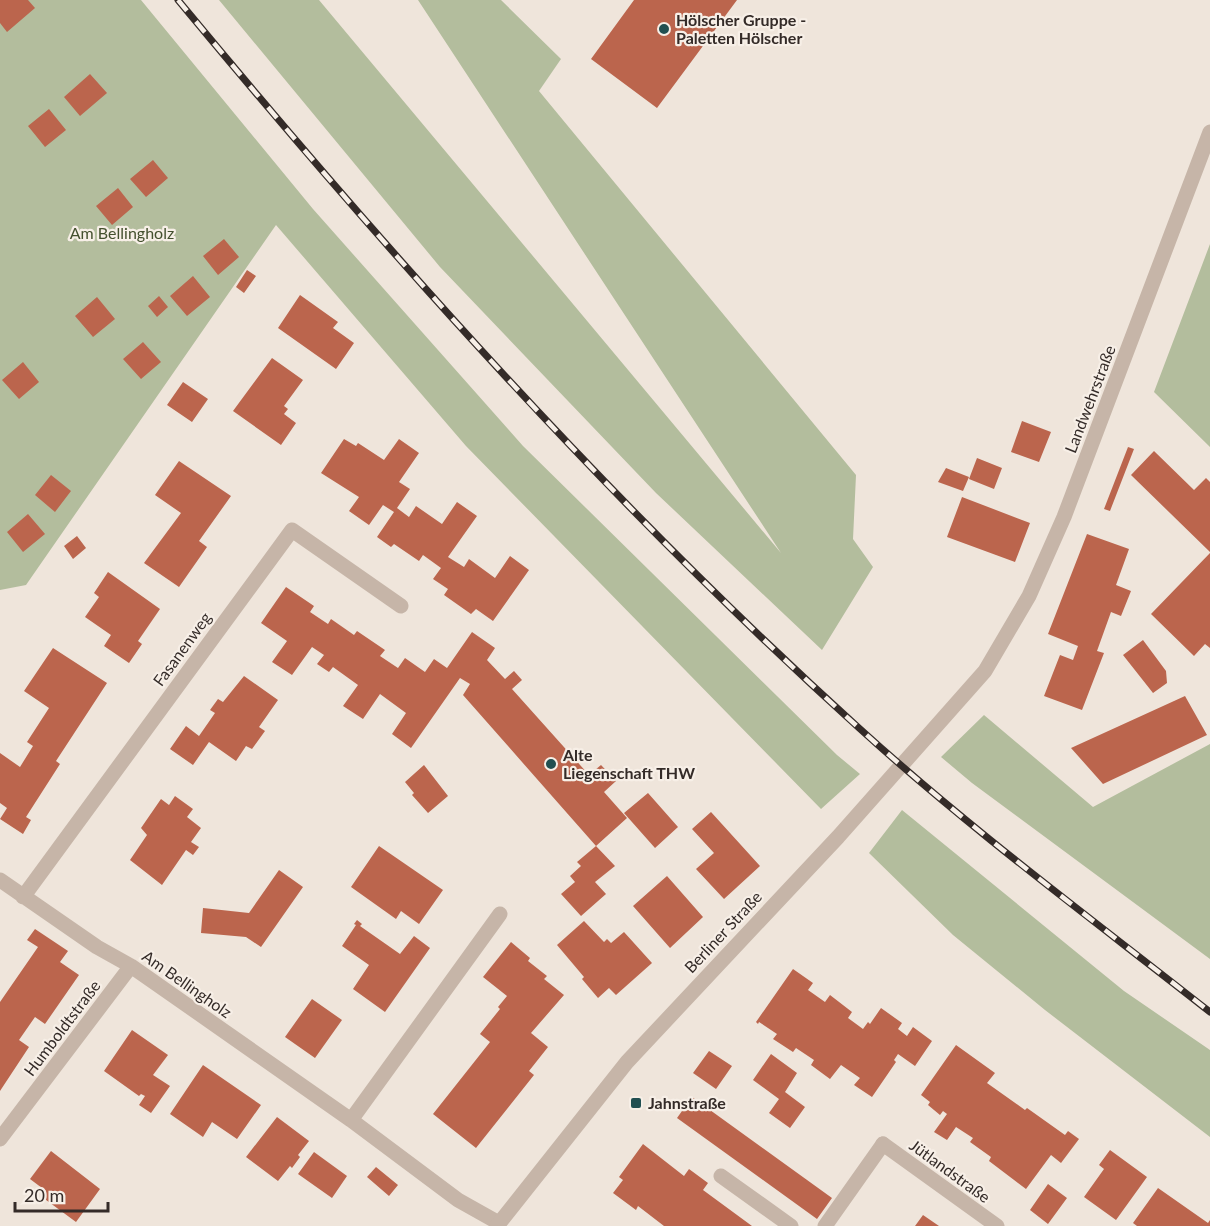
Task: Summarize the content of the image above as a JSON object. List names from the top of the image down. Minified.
{"streets":{"street":["Landwehrstraße","Fasanenweg","Berliner Straße","Am Bellingholz","Humboldtstraße","Jütlandstraße"]},"crossings":[["Landwehrstraße","Berliner Straße"],["Fasanenweg","Am Bellingholz"],["Berliner Straße","Am Bellingholz"],["Am Bellingholz","Humboldtstraße"]],"parks":["Am Bellingholz"],"places":{"other":["Hölscher Gruppe - Paletten Hölscher","Alte Liegenschaft THW"],"transit":["Jahnstraße"]},"scale_bar":"20 m"}
